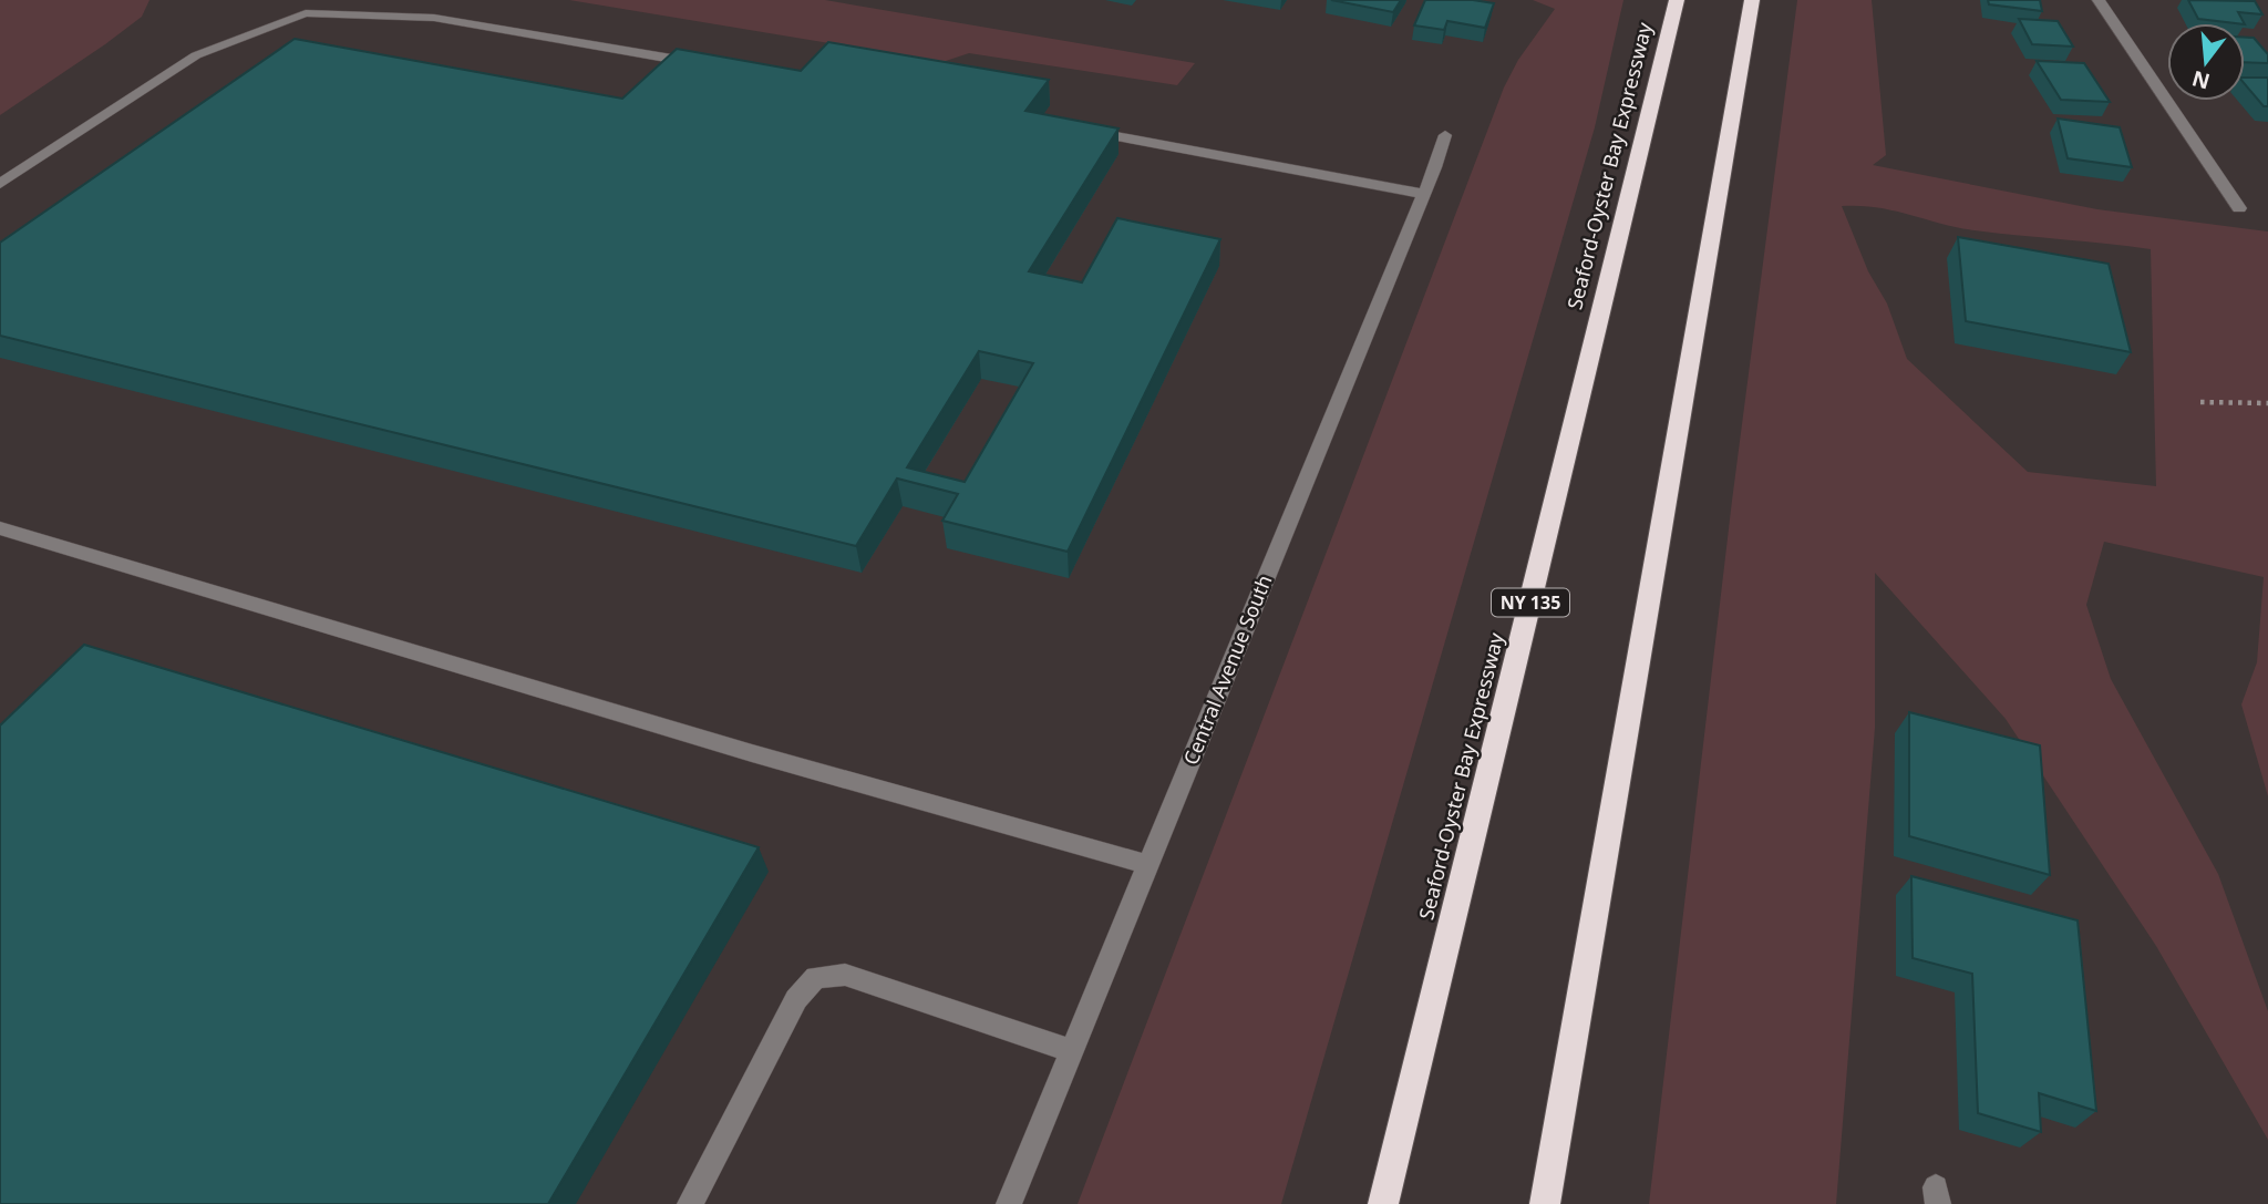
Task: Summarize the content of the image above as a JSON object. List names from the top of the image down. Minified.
{"streets":{"highway":["Seaford-Oyster Bay Expressway","NY 135"],"street":["Central Avenue South"]},"north":"bottom"}
